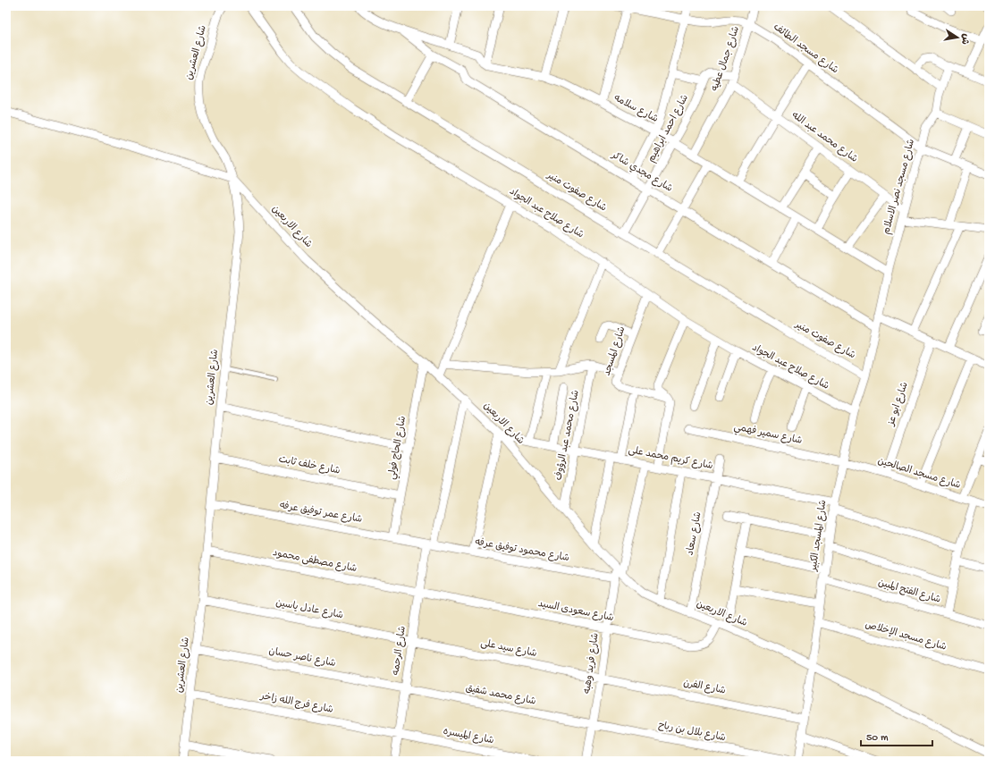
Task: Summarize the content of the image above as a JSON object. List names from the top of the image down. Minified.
{"streets":{"street":["شارع مسجد الطائف","شارع العشرين","شارع جمال عطيه","شارع سلامه","شارع احمد ابراهيم","شارع محمد عبد الله","شارع مجدي شاكر","شارع مسجد نصر الاسلام","شارع صفوت منير","شارع صلاح عبد الجواد","شارع الاربعين","شارع المسجد","شارع ابو عز","شارع سمير فهمي","شارع محمد عبد الرؤوف","شارع الحاج فولي","شارع كريم محمد على","شارع خلف ثابت","شارع مسجد الصالحين","شارع عمر توفيق عرفه","شارع سعاد","شارع المسجد الكبير","شارع محمود توفيق عرفه","شارع مصطفى محمود","شارع الفتح المبين","شارع عادل ياسين","شارع سعودى السيد","شارع مسجد الإخلاص","شارع سيد على","شارع الرحمه","شارع ناصر حسان","شارع فريد وهبه","شارع الفرن","شارع محمد شفيق","شارع فرج الله زاخر","شارع بلال بن رباح","شارع الميسره"]},"crossings":[["شارع مسجد الطائف","شارع جمال عطيه"],["شارع مسجد الطائف","شارع مسجد نصر الاسلام"],["شارع العشرين","شارع الاربعين"],["شارع العشرين","شارع خلف ثابت"],["شارع العشرين","شارع عمر توفيق عرفه"],["شارع العشرين","شارع مصطفى محمود"],["شارع العشرين","شارع عادل ياسين"],["شارع العشرين","شارع ناصر حسان"],["شارع العشرين","شارع فرج الله زاخر"],["شارع جمال عطيه","شارع سلامه"],["شارع جمال عطيه","شارع محمد عبد الله"],["شارع سلامه","شارع احمد ابراهيم"],["شارع سلامه","شارع مجدي شاكر"],["شارع سلامه","شارع مسجد نصر الاسلام"],["شارع احمد ابراهيم","شارع مجدي شاكر"],["شارع احمد ابراهيم","شارع صفوت منير"],["شارع محمد عبد الله","شارع مسجد نصر الاسلام"],["شارع مجدي شاكر","شارع المسجد الكبير"],["شارع مسجد نصر الاسلام","شارع المسجد الكبير"],["شارع صفوت منير","شارع المسجد الكبير"],["شارع صلاح عبد الجواد","شارع المسجد"],["شارع صلاح عبد الجواد","شارع المسجد الكبير"],["شارع الاربعين","شارع محمد عبد الرؤوف"],["شارع الاربعين","شارع الحاج فولي"],["شارع الاربعين","شارع كريم محمد على"],["شارع الاربعين","شارع سعاد"],["شارع الاربعين","شارع المسجد الكبير"],["شارع الاربعين","شارع محمود توفيق عرفه"],["شارع الاربعين","شارع سعودى السيد"],["شارع الاربعين","شارع الرحمه"],["شارع الاربعين","شارع فريد وهبه"],["شارع ابو عز","شارع مسجد الصالحين"],["شارع سمير فهمي","شارع مسجد الصالحين"],["شارع سمير فهمي","شارع المسجد الكبير"],["شارع محمد عبد الرؤوف","شارع كريم محمد على"],["شارع الحاج فولي","شارع خلف ثابت"],["شارع الحاج فولي","شارع عمر توفيق عرفه"],["شارع كريم محمد على","شارع سعاد"],["شارع كريم محمد على","شارع المسجد الكبير"],["شارع كريم محمد على","شارع فريد وهبه"],["شارع مسجد الصالحين","شارع المسجد الكبير"],["شارع عمر توفيق عرفه","شارع محمود توفيق عرفه"],["شارع عمر توفيق عرفه","شارع الرحمه"],["شارع المسجد الكبير","شارع الفتح المبين"],["شارع المسجد الكبير","شارع مسجد الإخلاص"],["شارع المسجد الكبير","شارع الفرن"],["شارع محمود توفيق عرفه","شارع الرحمه"],["شارع محمود توفيق عرفه","شارع فريد وهبه"],["شارع مصطفى محمود","شارع سعودى السيد"],["شارع مصطفى محمود","شارع الرحمه"],["شارع عادل ياسين","شارع سيد على"],["شارع عادل ياسين","شارع الرحمه"],["شارع سعودى السيد","شارع الرحمه"],["شارع سعودى السيد","شارع فريد وهبه"],["شارع سيد على","شارع الرحمه"],["شارع سيد على","شارع فريد وهبه"],["شارع سيد على","شارع الفرن"],["شارع الرحمه","شارع ناصر حسان"],["شارع الرحمه","شارع محمد شفيق"],["شارع الرحمه","شارع فرج الله زاخر"],["شارع الرحمه","شارع الميسره"],["شارع ناصر حسان","شارع محمد شفيق"],["شارع فريد وهبه","شارع الفرن"],["شارع فريد وهبه","شارع محمد شفيق"],["شارع فريد وهبه","شارع بلال بن رباح"],["شارع محمد شفيق","شارع بلال بن رباح"],["شارع فرج الله زاخر","شارع الميسره"]],"scale_bar":"50 m","north":"right"}
